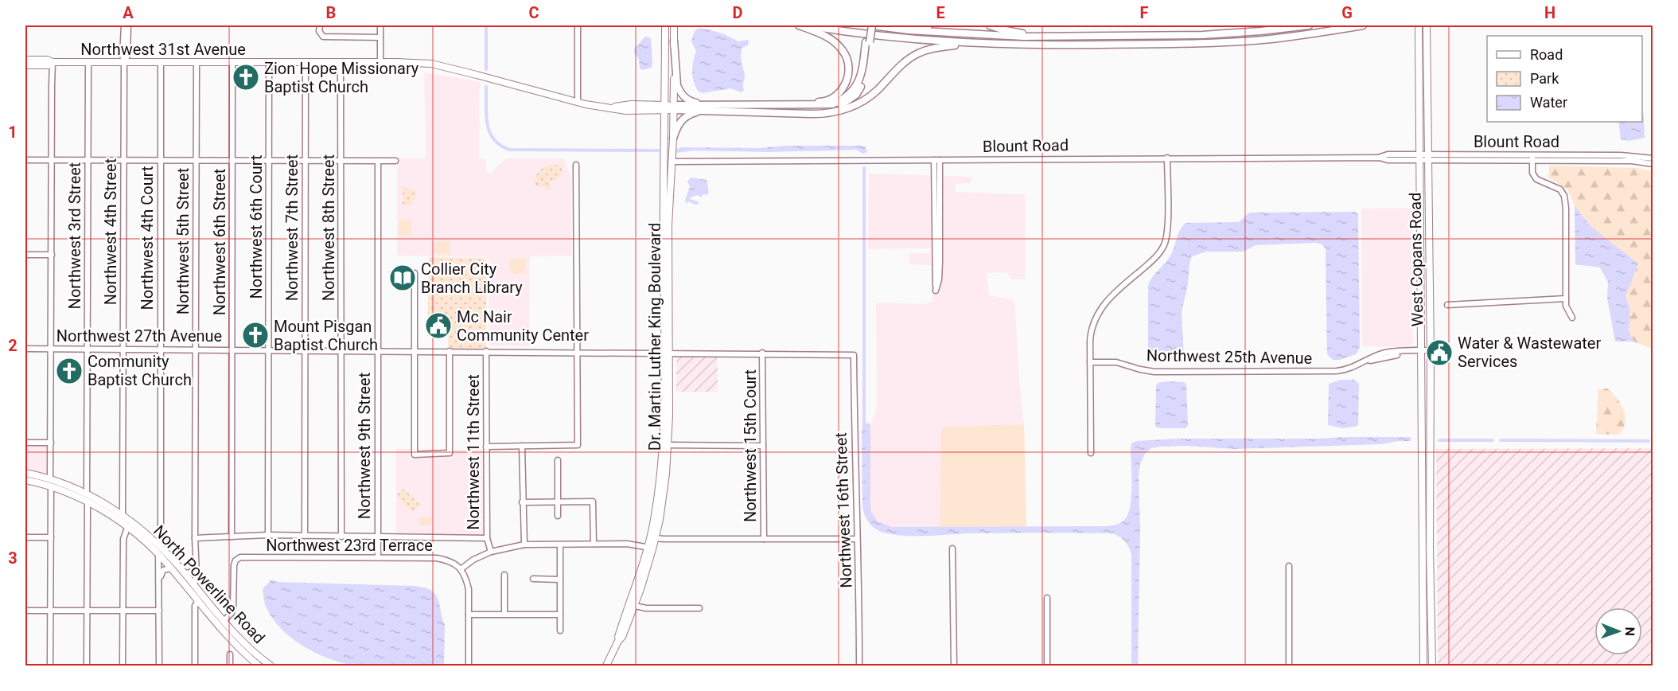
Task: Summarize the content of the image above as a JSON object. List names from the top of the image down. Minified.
{"streets":{"main road":["Northwest 31st Avenue","West Copans Road","Dr. Martin Luther King Boulevard","North Powerline Road"],"street":["Blount Road","Northwest 6th Court","Northwest 7th Street","Northwest 8th Street","Northwest 4th Street","Northwest 3rd Street","Northwest 4th Court","Northwest 5th Street","Northwest 6th Street","Northwest 27th Avenue","Northwest 25th Avenue","Northwest 9th Street","Northwest 15th Court","Northwest 11th Street","Northwest 16th Street","Northwest 23rd Terrace"]},"crossings":[["Northwest 31st Avenue","Northwest 6th Court"],["Northwest 31st Avenue","Northwest 7th Street"],["Northwest 31st Avenue","Northwest 8th Street"],["Northwest 31st Avenue","Northwest 4th Street"],["Northwest 31st Avenue","Northwest 3rd Street"],["Northwest 31st Avenue","Northwest 4th Court"],["Northwest 31st Avenue","Northwest 5th Street"],["Northwest 31st Avenue","Northwest 6th Street"],["Northwest 31st Avenue","Dr. Martin Luther King Boulevard"],["Blount Road","West Copans Road"],["Blount Road","Dr. Martin Luther King Boulevard"],["Northwest 6th Court","Northwest 27th Avenue"],["Northwest 7th Street","Northwest 27th Avenue"],["Northwest 8th Street","Northwest 27th Avenue"],["Northwest 4th Street","Northwest 27th Avenue"],["Northwest 4th Street","North Powerline Road"],["Northwest 3rd Street","Northwest 27th Avenue"],["Northwest 3rd Street","North Powerline Road"],["Northwest 4th Court","Northwest 27th Avenue"],["Northwest 4th Court","North Powerline Road"],["Northwest 5th Street","Northwest 27th Avenue"],["Northwest 5th Street","North Powerline Road"],["Northwest 6th Street","Northwest 27th Avenue"],["West Copans Road","Northwest 25th Avenue"],["Northwest 27th Avenue","Dr. Martin Luther King Boulevard"],["Northwest 27th Avenue","Northwest 9th Street"],["Northwest 27th Avenue","Northwest 15th Court"],["Northwest 27th Avenue","Northwest 11th Street"],["Northwest 27th Avenue","Northwest 16th Street"],["Northwest 9th Street","Northwest 23rd Terrace"],["Northwest 23rd Terrace","North Powerline Road"]],"places":{"church":["Zion Hope Missionary Baptist Church","Mount Pisgan Baptist Church","Community Baptist Church"],"library":["Collier City Branch Library"],"public building":["Mc Nair Community Center","Water & Wastewater Services"]},"legend":["Road","Park","Water"],"north":"right","grid":{"columns":["A","B","C","D","E","F","G","H"],"rows":["1","2","3"]}}
